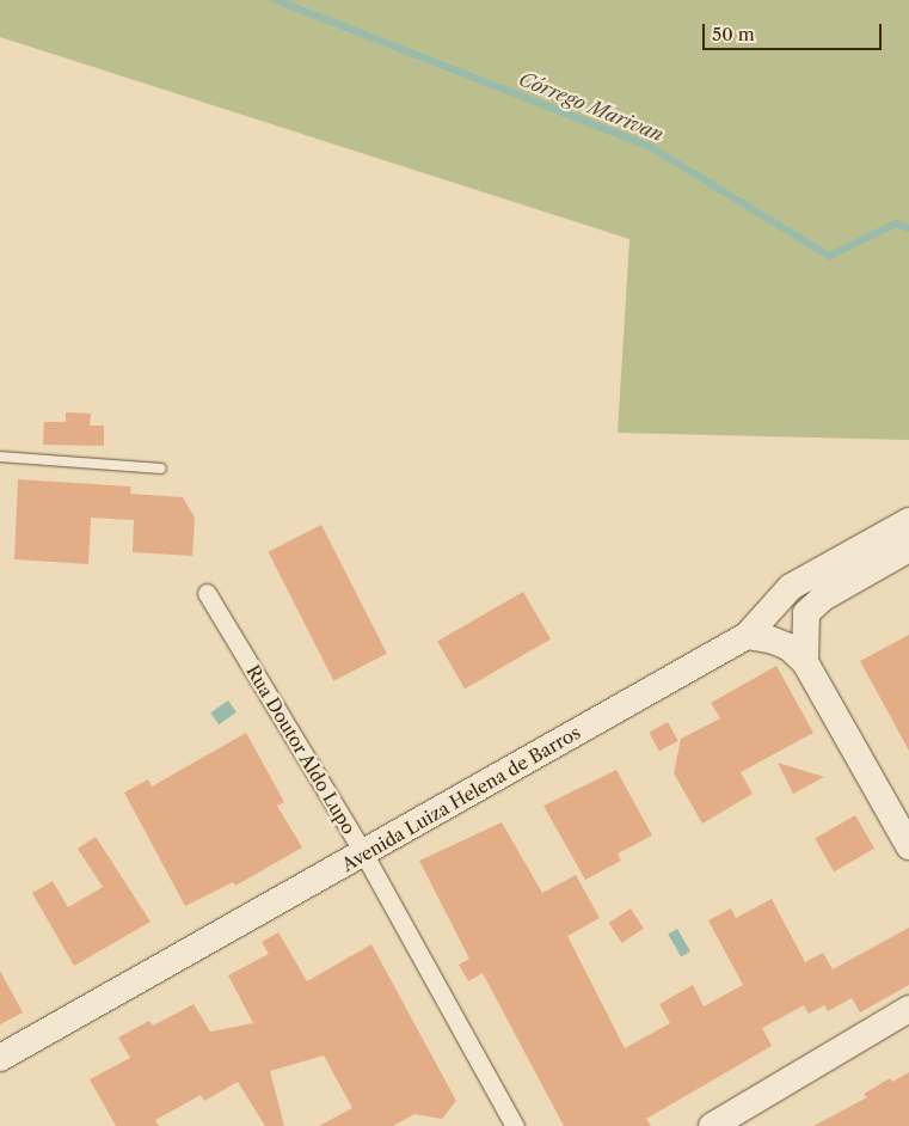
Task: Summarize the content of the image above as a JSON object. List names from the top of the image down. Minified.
{"streets":{"street":["Rua Doutor Aldo Lupo","Avenida Luiza Helena de Barros"]},"crossings":[["Rua Doutor Aldo Lupo","Avenida Luiza Helena de Barros"]],"water":["Córrego Marivan"],"scale_bar":"50 m"}
